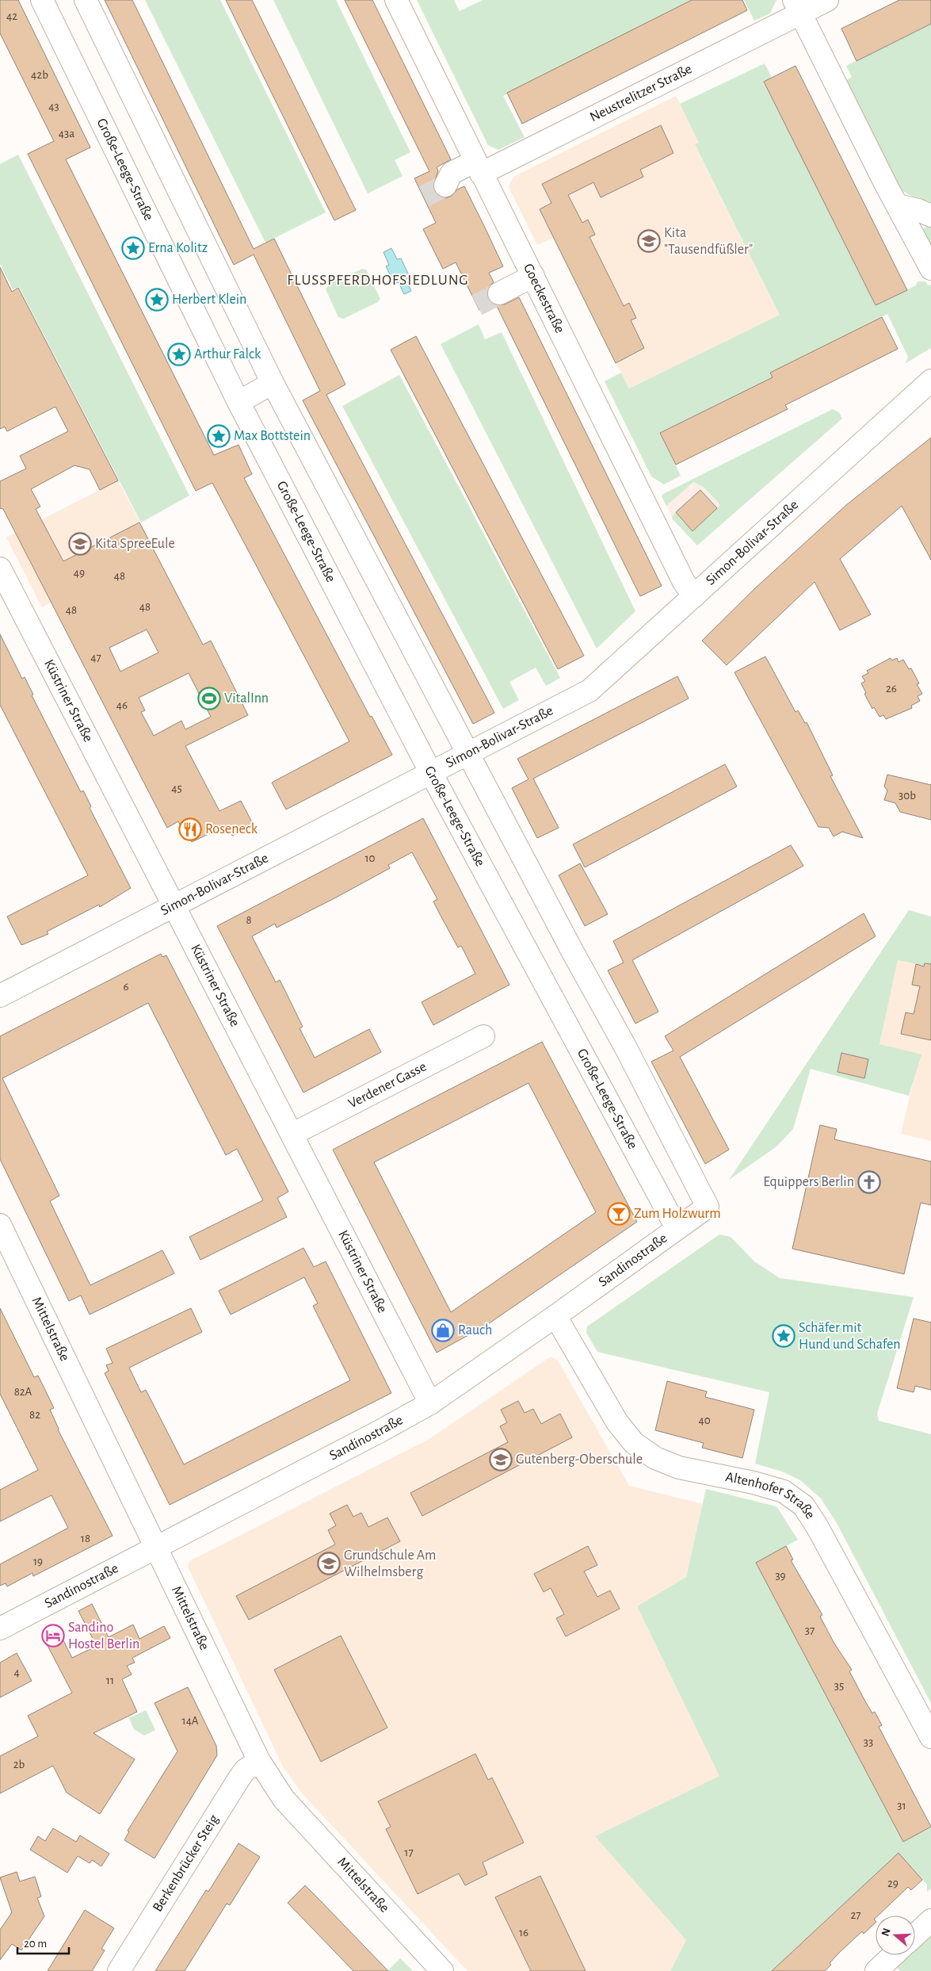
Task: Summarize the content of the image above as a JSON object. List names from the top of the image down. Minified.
{"streets":{"street":["Neustrelitzer Straße","Große-Leege-Straße","Goeckestraße","Simon-Bolivar-Straße","Küstriner Straße","Verdener Gasse","Sandinostraße","Mittelstraße","Altenhofer Straße","Berkenbrücker Steig"]},"crossings":[["Neustrelitzer Straße","Goeckestraße"],["Große-Leege-Straße","Simon-Bolivar-Straße"],["Große-Leege-Straße","Sandinostraße"],["Goeckestraße","Simon-Bolivar-Straße"],["Simon-Bolivar-Straße","Küstriner Straße"],["Simon-Bolivar-Straße","Sandinostraße"],["Küstriner Straße","Verdener Gasse"],["Küstriner Straße","Sandinostraße"],["Sandinostraße","Mittelstraße"],["Sandinostraße","Altenhofer Straße"],["Mittelstraße","Berkenbrücker Steig"]],"districts":["FLUSSPFERDHOFSIEDLUNG"],"places":{"school or university":["Kita \"Tausendfüßler\"","Kita SpreeEule","Gutenberg-Oberschule","Grundschule Am Wilhelmsberg"],"place":["Erna Kolitz","Herbert Klein","Arthur Falck","Max Bottstein","Schäfer mit Hund und Schafen"],"sports":["VitalInn"],"restaurant":["Roseneck"],"church":["Equippers Berlin"],"bar":["Zum Holzwurm"],"shop":["Rauch"],"hotel":["Sandino Hostel Berlin"]},"house_numbers":["42","42b","43","43a","49","48","48","48","47","26","46","45","30b","10","8","6","82A","82","40","18","19","39","37","4","11","35","14A","33","2b","31","17","29","27","16"],"scale_bar":"20 m","north":"left"}
